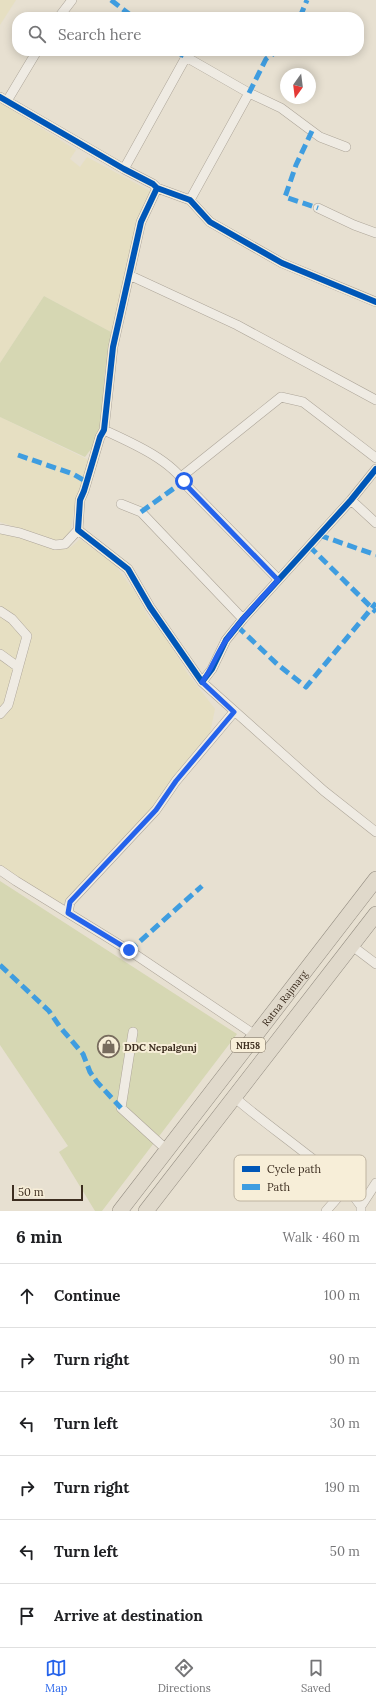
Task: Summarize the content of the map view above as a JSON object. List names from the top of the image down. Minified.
{"streets":{"highway":["Ratna Rajmarg","NH58"]},"places":{"shop":["DDC Nepalgunj"]},"legend":["Cycle path","Path"],"scale_bar":"50 m","north":"bottom","page":{"search":"Search here","scale":"50 m","heading":["6 min","Walk · 460 m"],"list":[["Continue","100 m"],["Turn right","90 m"],["Turn left","30 m"],["Turn right","190 m"],["Turn left","50 m"],"Arrive at destination"],"nav":["Map","Directions","Saved"]}}
